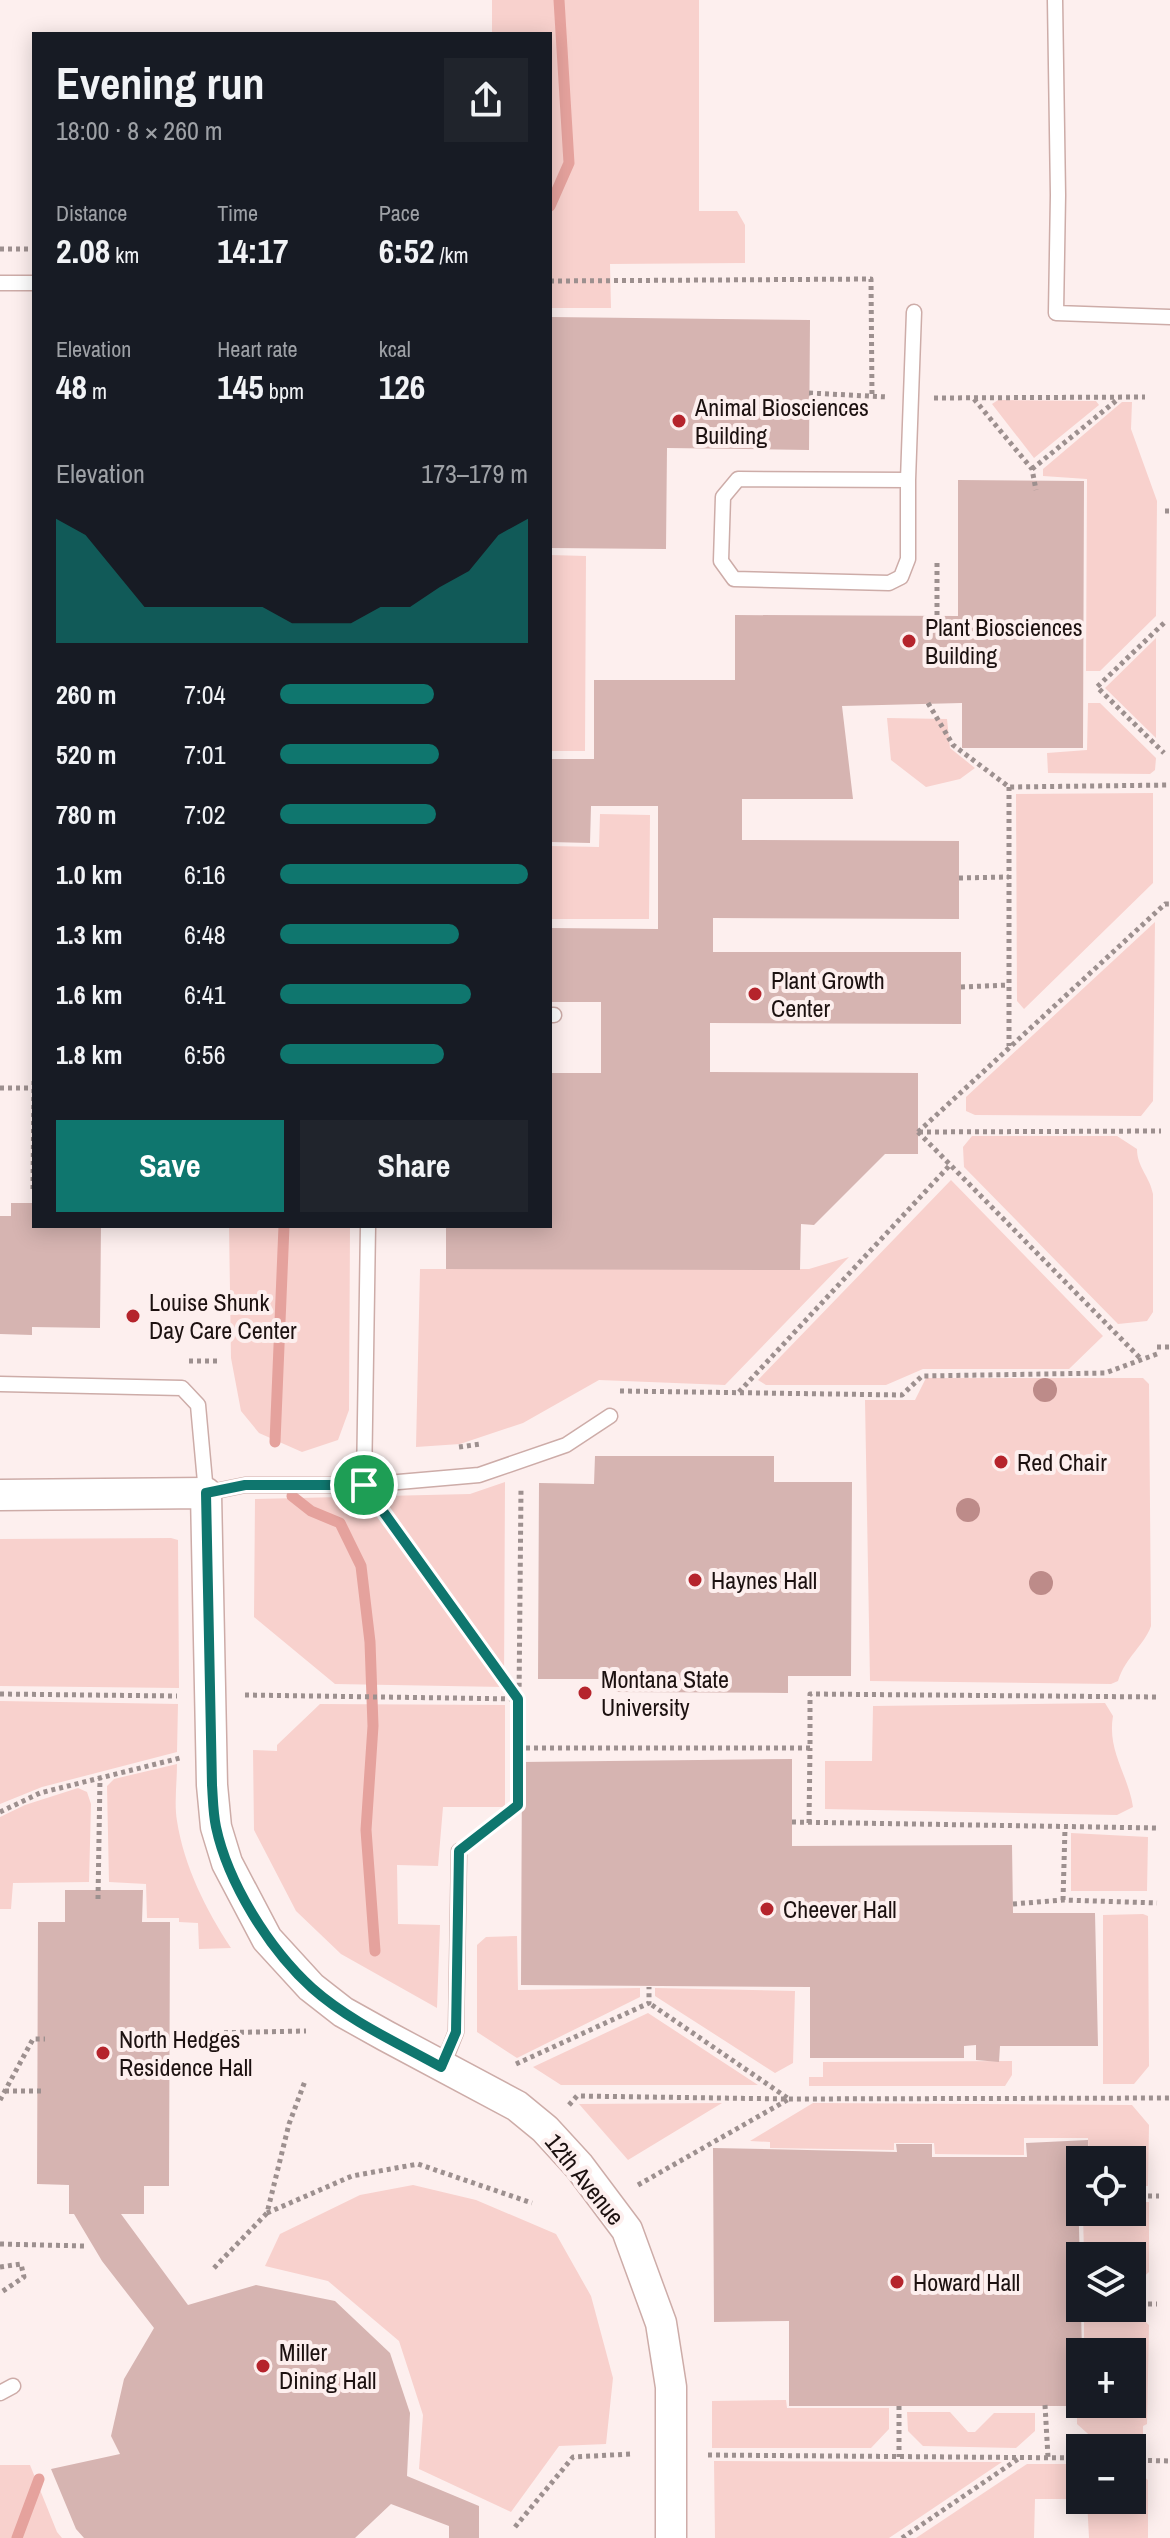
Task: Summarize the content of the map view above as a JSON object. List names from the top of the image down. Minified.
{"streets":{"street":["12th Avenue"]},"places":["Animal Biosciences Building","Plant Biosciences Building","Plant Growth Center","Louise Shunk Day Care Center","Red Chair","Haynes Hall","Montana State University","Cheever Hall","North Hedges Residence Hall","Howard Hall","Miller Dining Hall"],"page":{"heading":["Evening run","18:00 · 8 × 260 m"],"stats":[["Distance","2.08 km"],["Time","14:17"],["Pace","6:52 /km"],["Elevation","48 m"],["Heart rate","145 bpm"],["kcal","126"]],"chart":["Elevation","173–179 m"],"list":[{"name":"260 m","note":"7:04"},{"name":"520 m","note":"7:01"},{"name":"780 m","note":"7:02"},{"name":"1.0 km","note":"6:16"},{"name":"1.3 km","note":"6:48"},{"name":"1.6 km","note":"6:41"},{"name":"1.8 km","note":"6:56"}],"buttons":["Save","Share"],"map_buttons":["+","−"]}}
